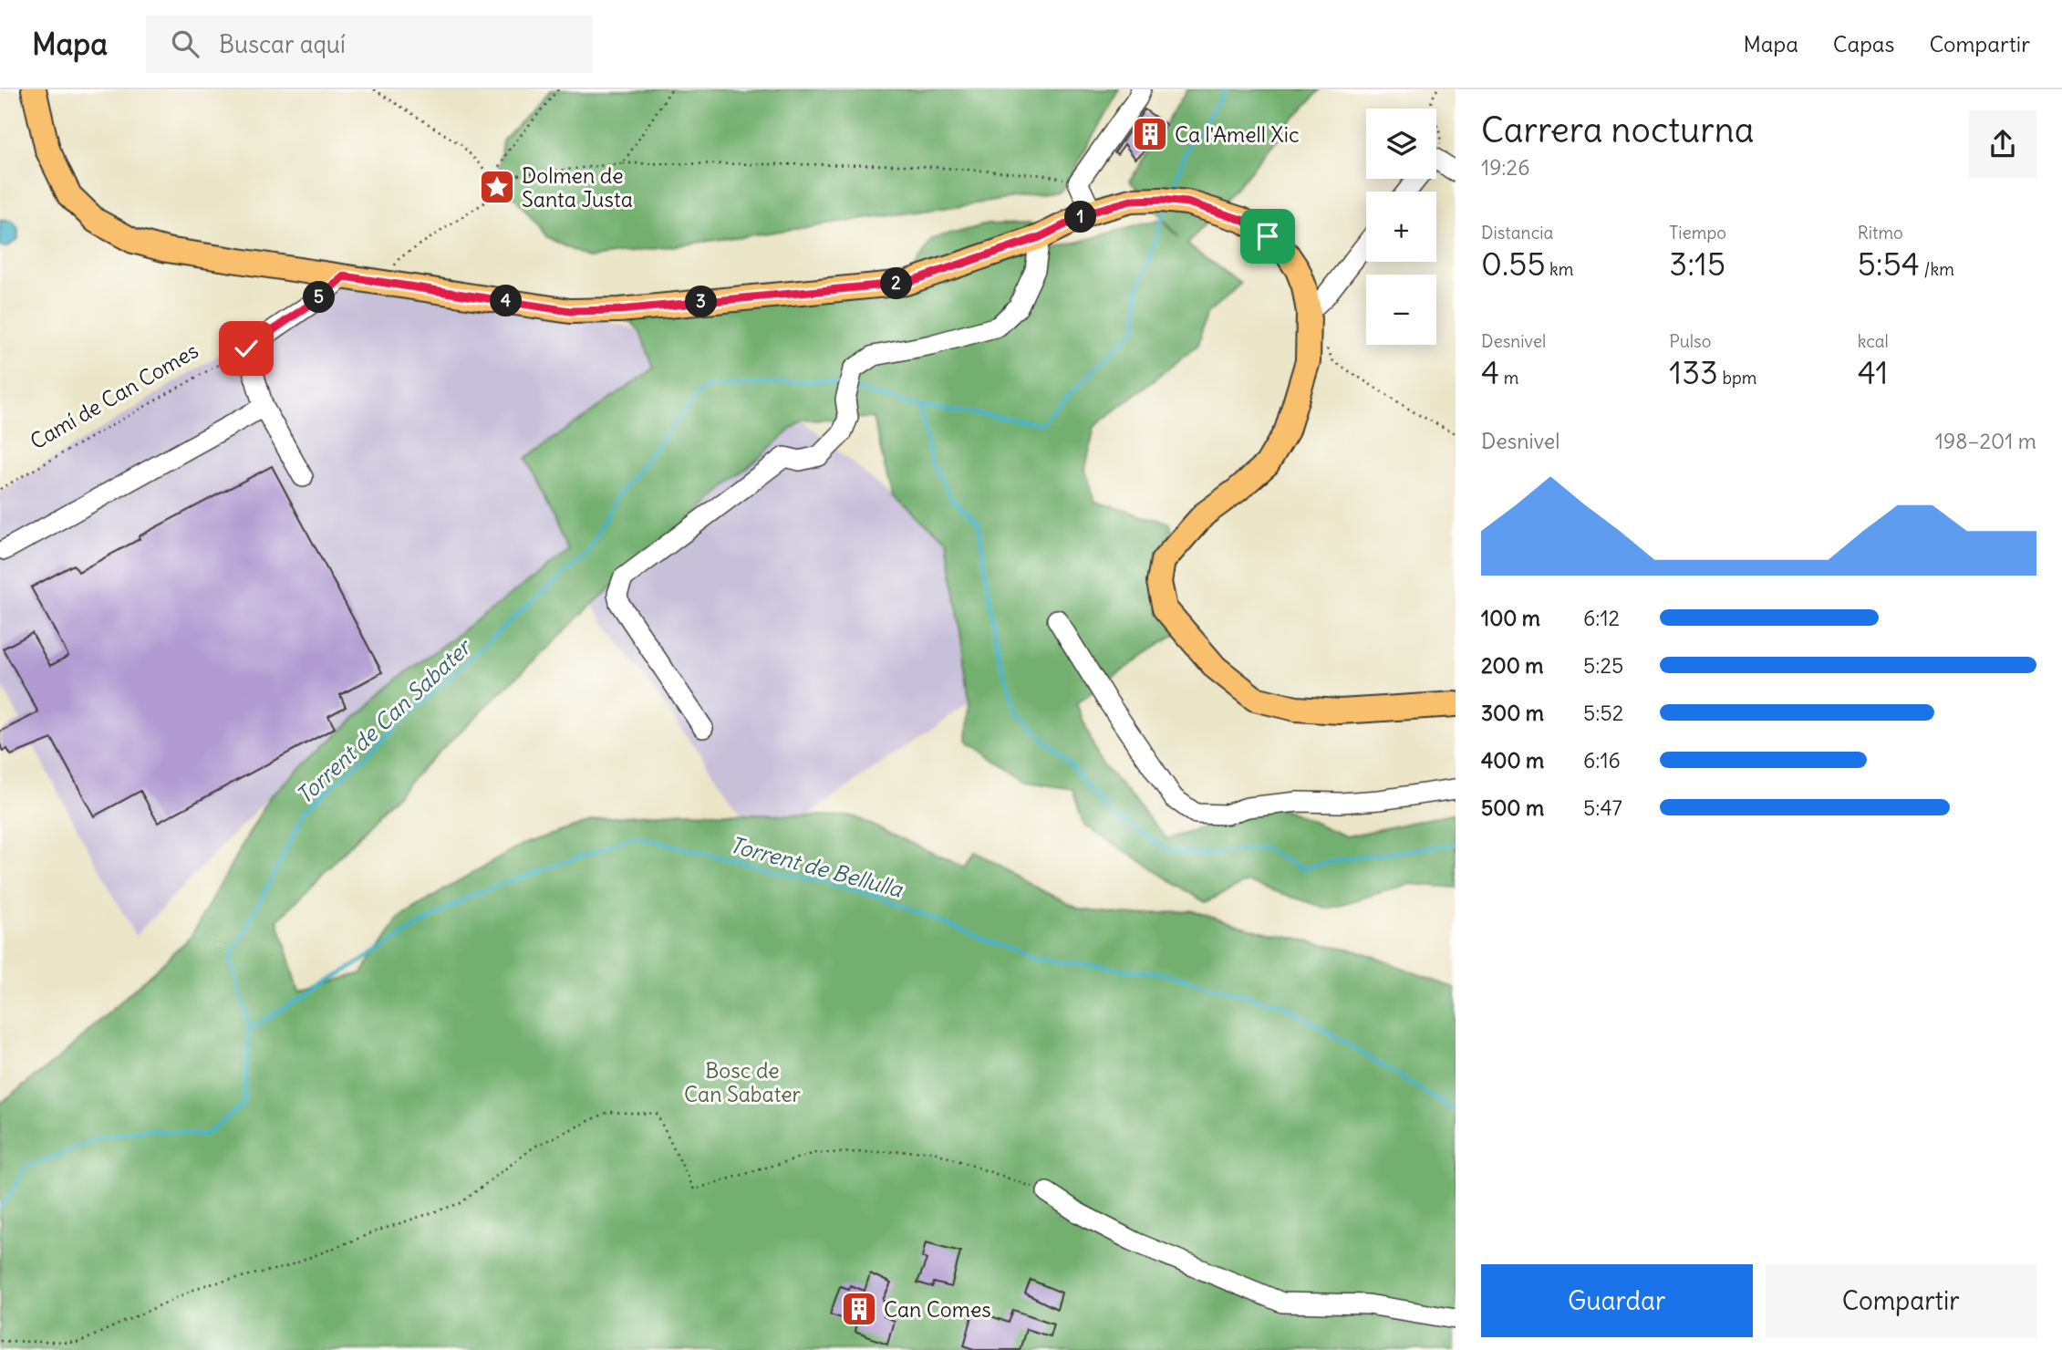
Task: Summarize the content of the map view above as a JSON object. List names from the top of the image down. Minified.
{"streets":{"path":["Camí de Can Comes"]},"water":["Torrent de Can Sabater","Torrent de Bellulla"],"parks":["Bosc de Can Sabater"],"places":{"building":["Ca l'Amell Xic","Can Comes"],"place":["Dolmen de Santa Justa"]},"page":{"header":"Mapa","search":"Buscar aquí","nav":["Mapa","Capas","Compartir"],"heading":["Carrera nocturna","19:26"],"map_buttons":["+","−"],"stats":[["Distancia","0.55 km"],["Tiempo","3:15"],["Ritmo","5:54 /km"],["Desnivel","4 m"],["Pulso","133 bpm"],["kcal","41"]],"pins":["1","2","5","4","3"],"chart":["Desnivel","198–201 m"],"list":[{"name":"100 m","note":"6:12"},{"name":"200 m","note":"5:25"},{"name":"300 m","note":"5:52"},{"name":"400 m","note":"6:16"},{"name":"500 m","note":"5:47"}],"buttons":["Guardar","Compartir"]}}
